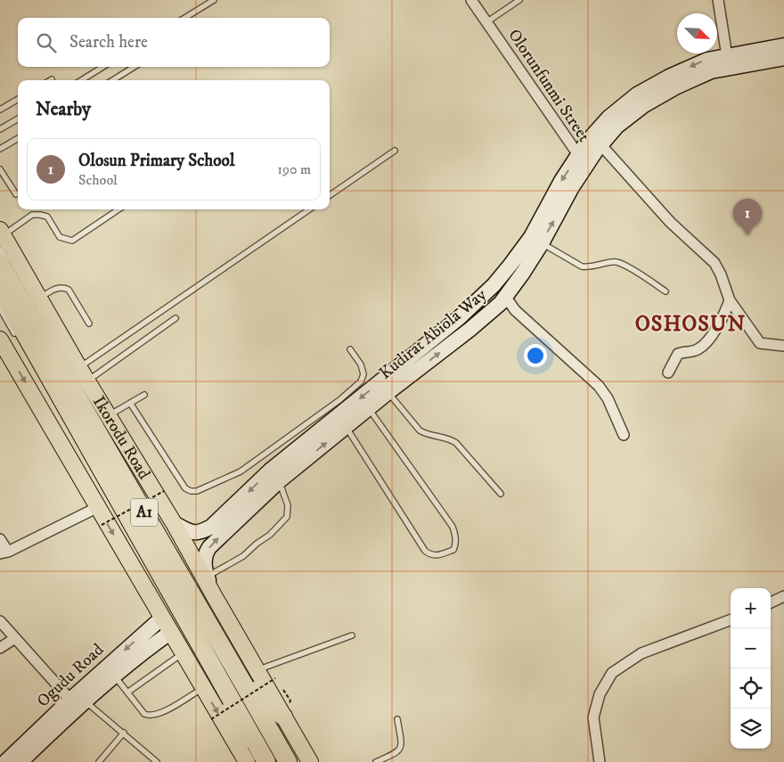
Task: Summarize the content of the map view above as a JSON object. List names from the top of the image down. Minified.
{"streets":{"highway":["Ikorodu Road","A1"],"main road":["Kudirat Abiola Way","Ogudu Road"],"street":["Olorunfunmi Street"]},"crossings":[["Olorunfunmi Street","Kudirat Abiola Way"],["Kudirat Abiola Way","Ikorodu Road"],["Ikorodu Road","Ogudu Road"]],"districts":["OSHOSUN"],"north":"bottom right","page":{"search":"Search here","heading":"Nearby","list":[{"mark":"1","name":"Olosun Primary School","note":"School","value":"190 m"}],"pins":"1","map_buttons":["+","−"]}}
